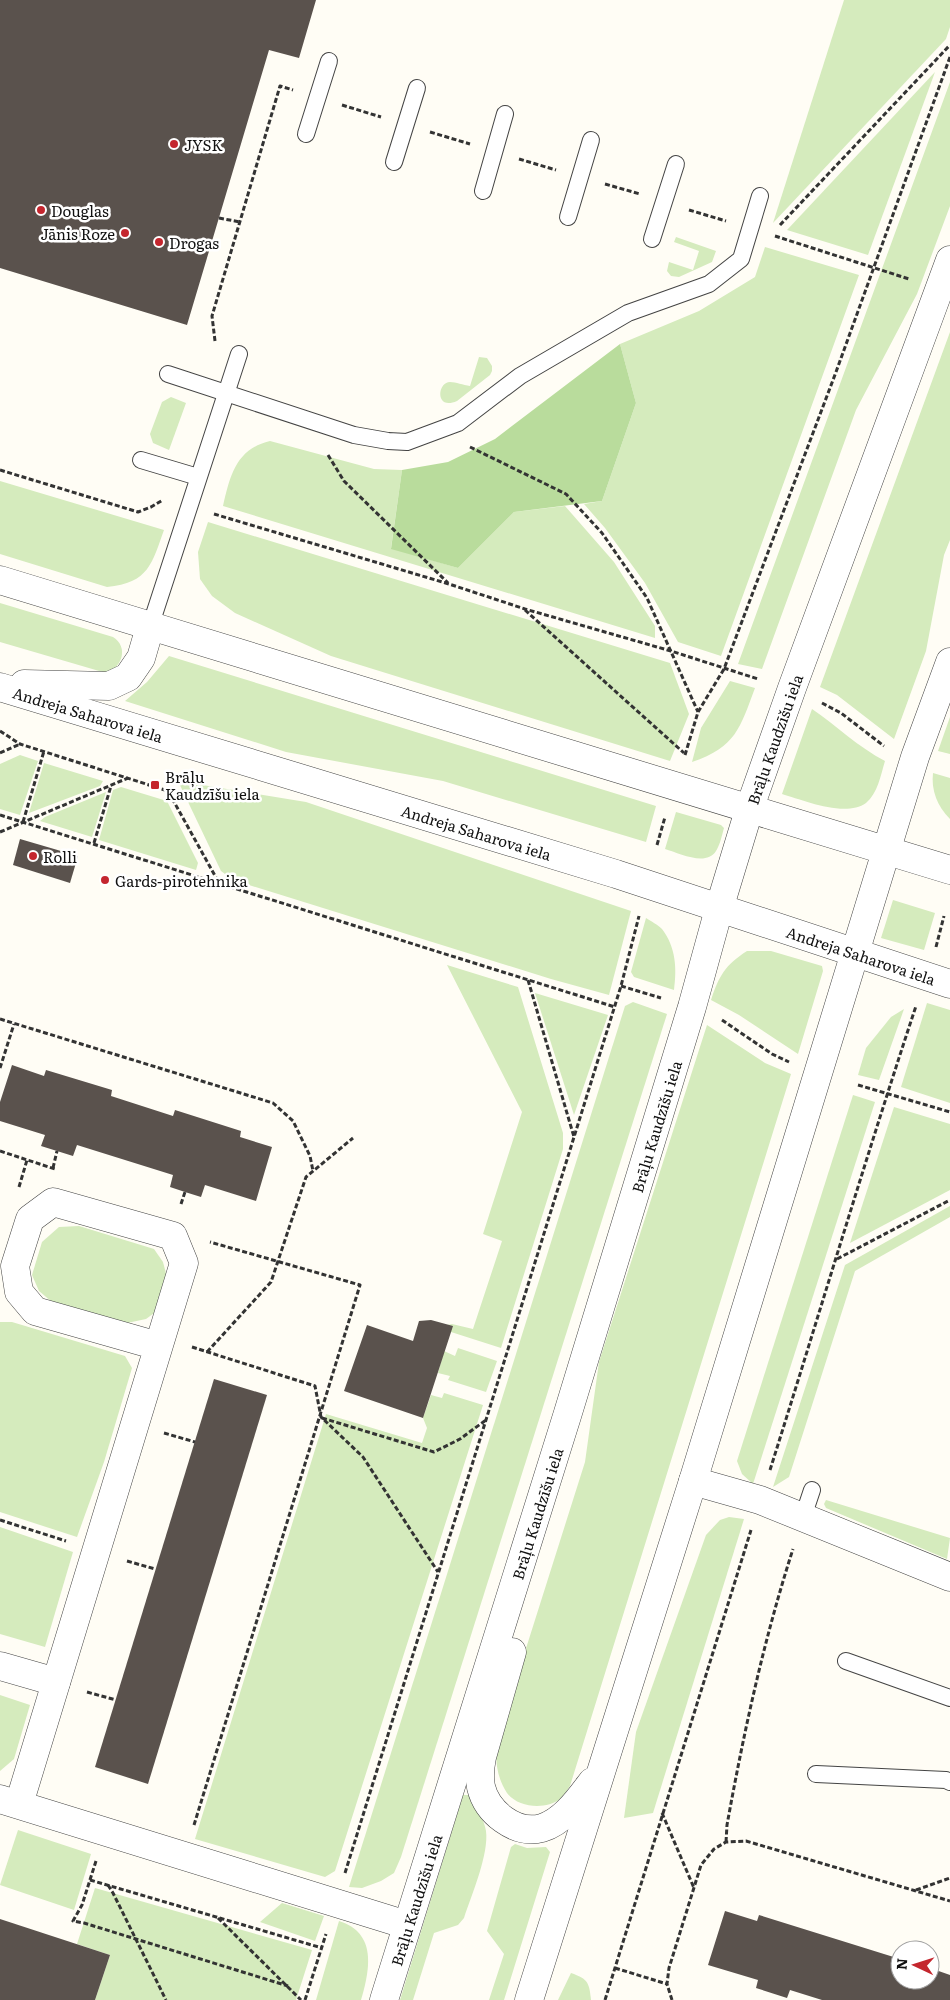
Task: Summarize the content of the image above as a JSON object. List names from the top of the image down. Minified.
{"streets":{"street":["Andreja Saharova iela","Brāļu Kaudzīšu iela"]},"crossings":[["Andreja Saharova iela","Brāļu Kaudzīšu iela"]],"places":{"other":["JYSK","Douglas","Jānis Roze","Drogas","Rolli","Gards-pirotehnika"],"transit":["Brāļu Kaudzīšu iela"]},"north":"left"}
